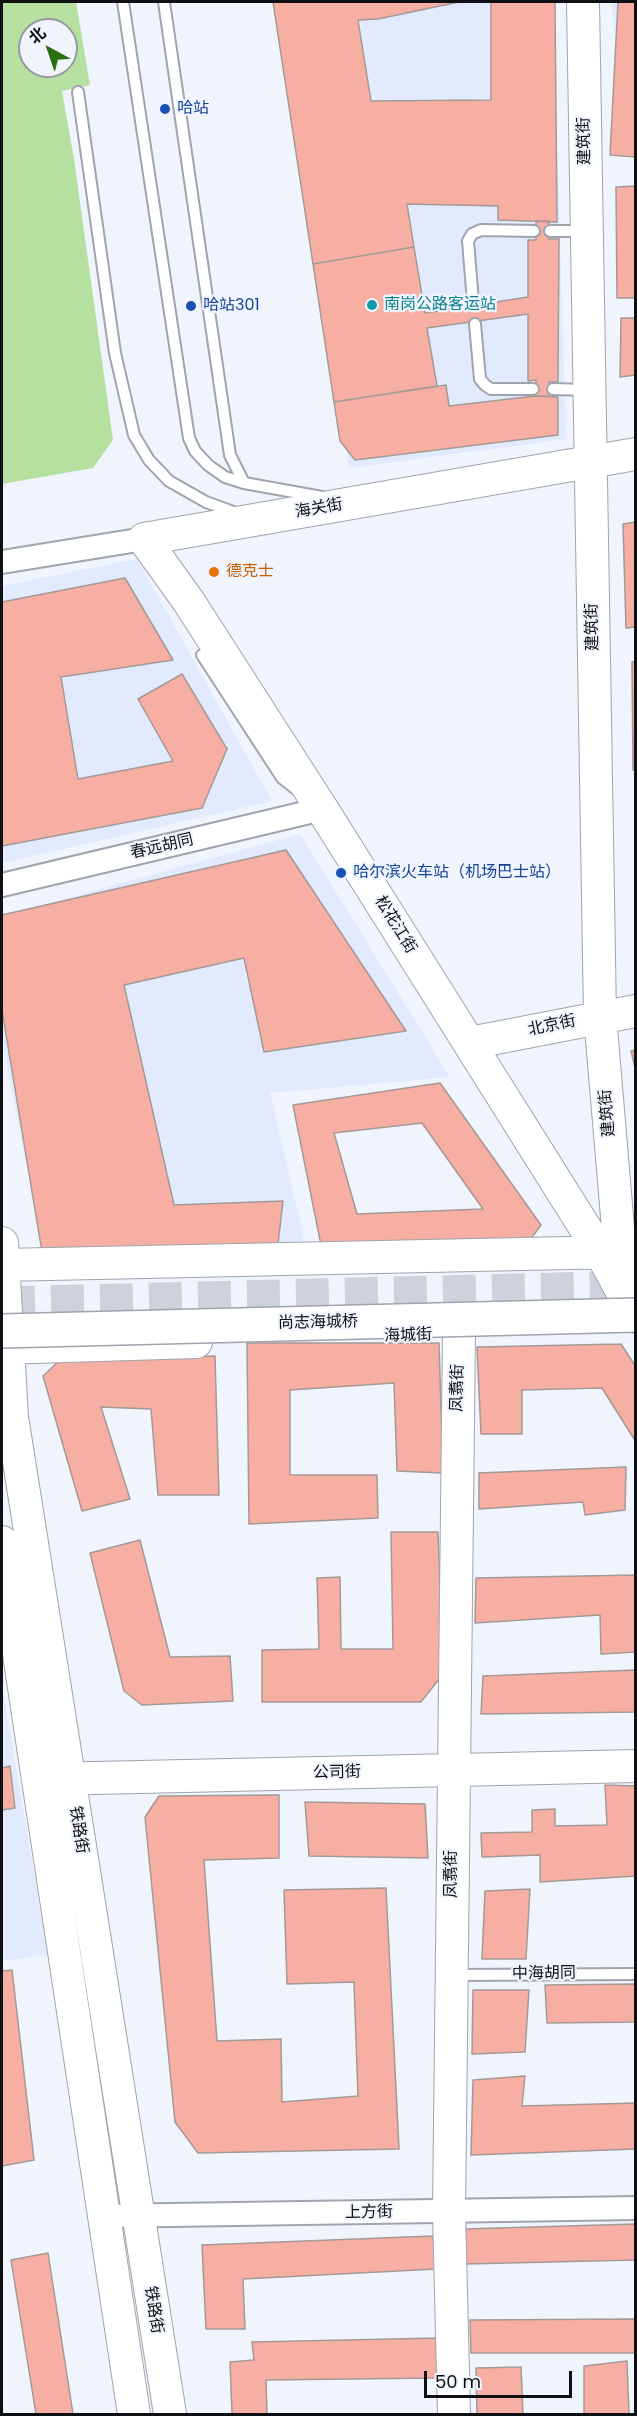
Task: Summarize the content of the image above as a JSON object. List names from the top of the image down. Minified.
{"streets":{"main road":["尚志海城桥"],"street":["建筑街","海关街","春远胡同","松花江街","北京街","海城街","凤翥街","公司街","铁路街","上方街"],"lane":["中海胡同"]},"crossings":[["建筑街","海关街"],["建筑街","松花江街"],["建筑街","北京街"],["海关街","松花江街"],["春远胡同","松花江街"],["松花江街","北京街"],["松花江街","尚志海城桥"],["尚志海城桥","海城街"],["尚志海城桥","铁路街"],["海城街","凤翥街"],["海城街","铁路街"],["凤翥街","公司街"],["凤翥街","中海胡同"],["凤翥街","上方街"],["公司街","铁路街"],["铁路街","上方街"]],"places":["哈站","南岗公路客运站","哈站301","德克士","哈尔滨火车站（机场巴士站）"],"scale_bar":"50 m","north":"top left"}
